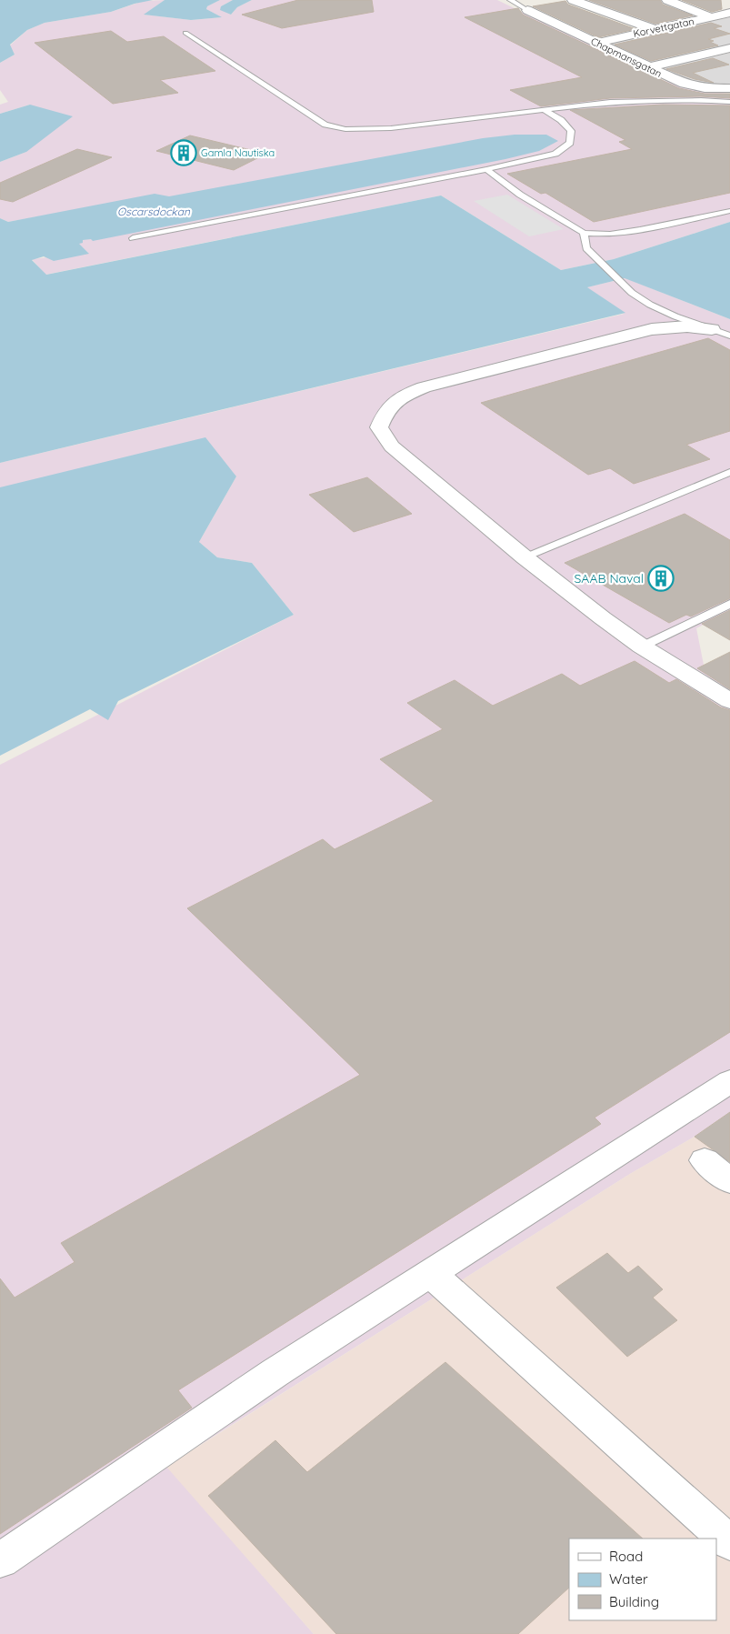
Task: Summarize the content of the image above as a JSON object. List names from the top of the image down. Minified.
{"streets":{"street":["Korvettgatan","Chapmansgatan"]},"crossings":[["Korvettgatan","Chapmansgatan"]],"water":["Oscarsdockan"],"places":{"building":["Gamla Nautiska","SAAB Naval"]},"legend":["Road","Water","Building"]}
